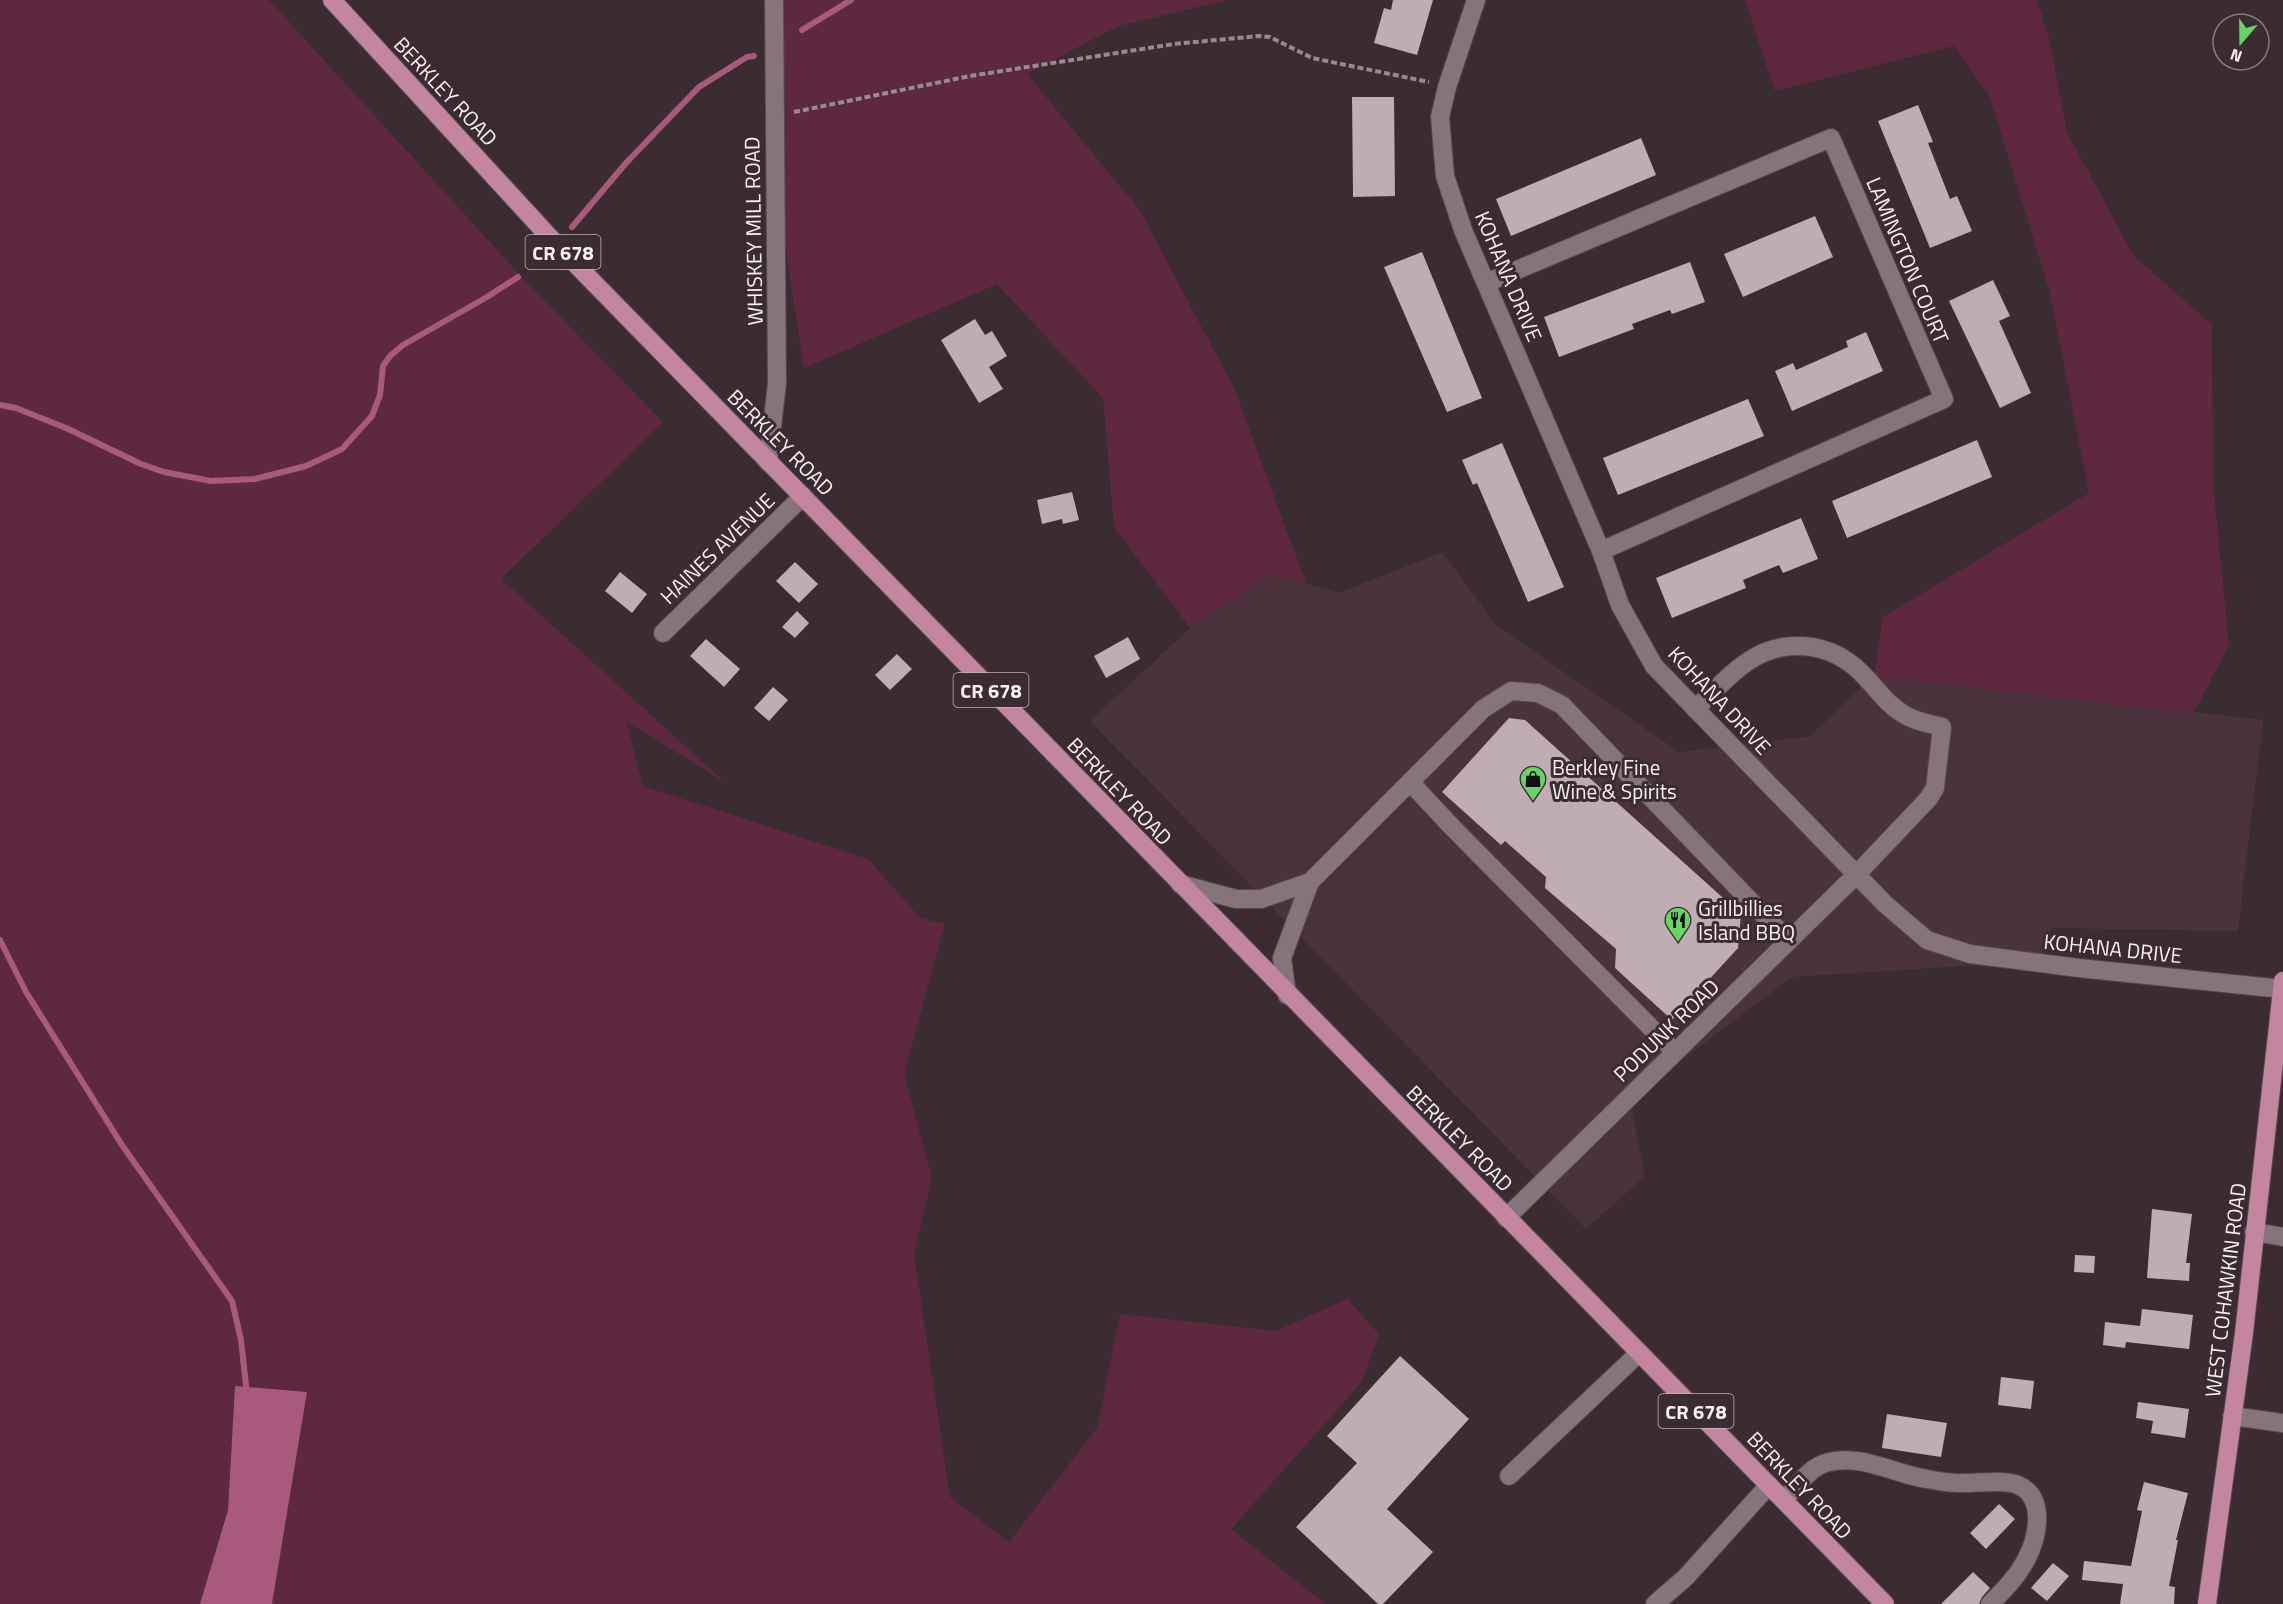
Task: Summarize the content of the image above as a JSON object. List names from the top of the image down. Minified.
{"streets":{"main road":["BERKLEY ROAD","CR 678","WEST COHAWKIN ROAD"],"street":["WHISKEY MILL ROAD","LAMINGTON COURT","KOHANA DRIVE","HAINES AVENUE","PODUNK ROAD"]},"crossings":[["BERKLEY ROAD","WHISKEY MILL ROAD"],["BERKLEY ROAD","HAINES AVENUE"],["BERKLEY ROAD","PODUNK ROAD"],["LAMINGTON COURT","KOHANA DRIVE"],["KOHANA DRIVE","PODUNK ROAD"],["KOHANA DRIVE","WEST COHAWKIN ROAD"]],"places":{"shop":["Berkley Fine Wine & Spirits"],"restaurant":["Grillbillies Island BBQ"]},"north":"bottom"}
